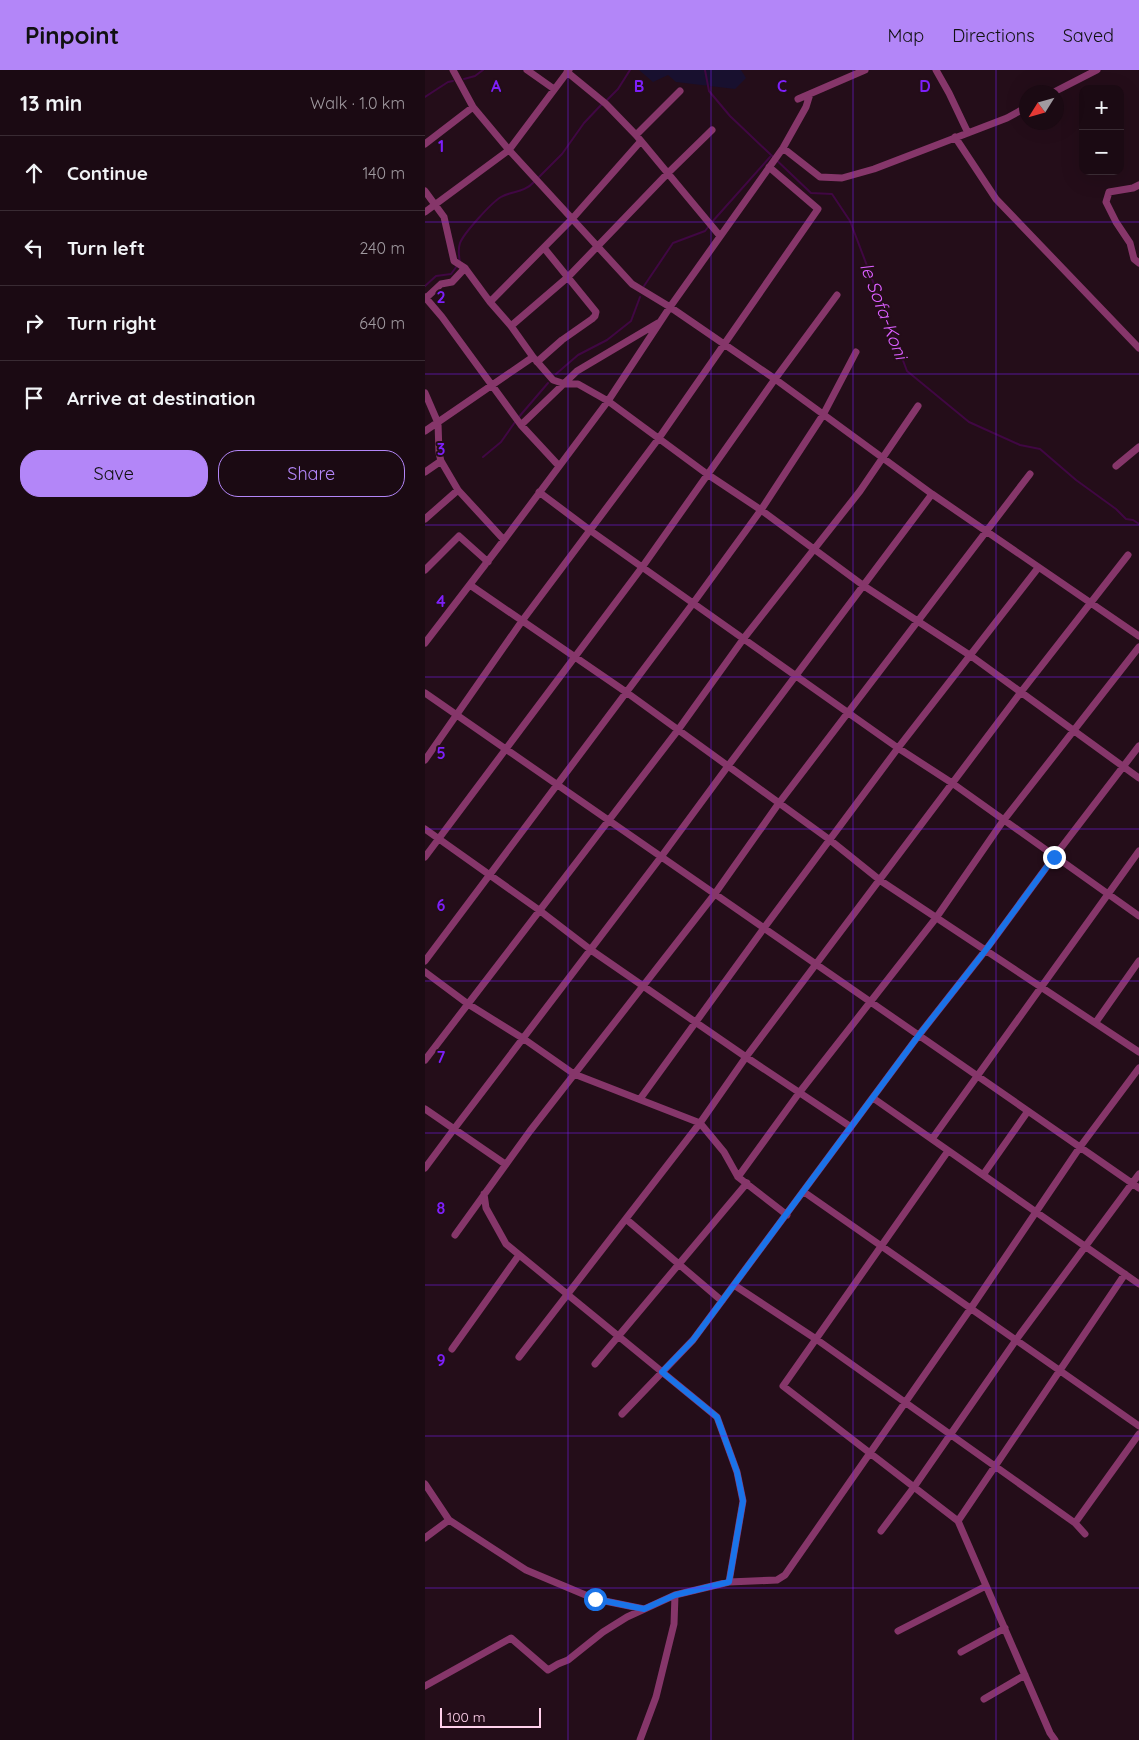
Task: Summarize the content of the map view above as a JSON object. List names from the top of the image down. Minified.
{"water":["le Sofa-Koni"],"scale_bar":"100 m","north":"bottom left","page":{"header":"Pinpoint","nav":["Map","Directions","Saved"],"heading":["13 min","Walk · 1.0 km"],"map_buttons":["+","−"],"list":[["Continue","140 m"],["Turn left","240 m"],["Turn right","640 m"],"Arrive at destination"],"buttons":["Save","Share"],"scale":"100 m"},"grid":{"columns":["A","B","C","D"],"rows":["1","2","3","4","5","6","7","8","9"]}}
